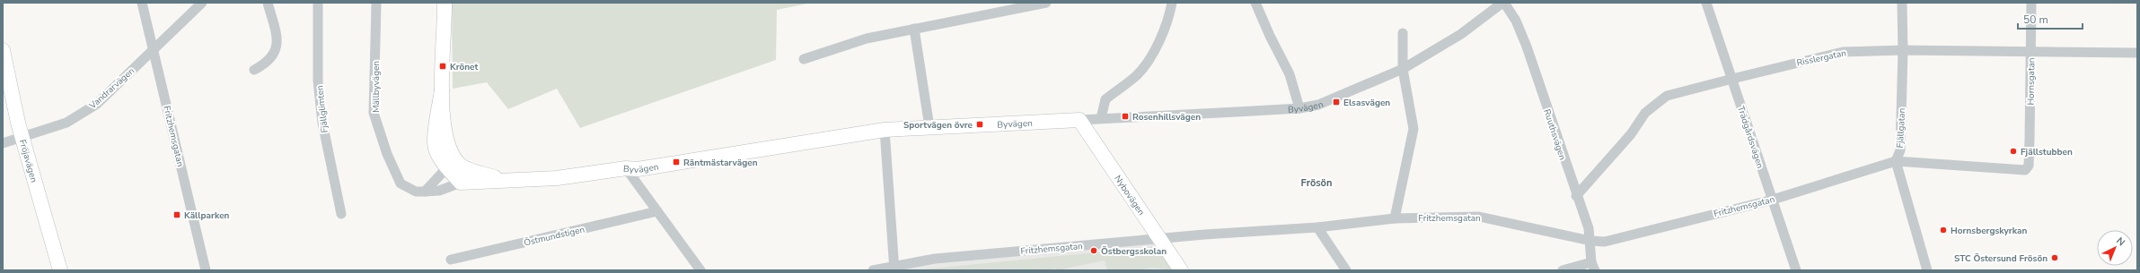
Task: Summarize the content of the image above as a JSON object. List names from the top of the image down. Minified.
{"streets":{"street":["Risslergatan","Hornsgatan","Mällbyvägen","Vandrarvägen","Byvägen","Fjällglimten","Fjällgatan","Ruuthsvägen","Fritzhemsgatan","Trädgårdsvägen","Fröjavägen","Nybovägen","Östmundstigen"]},"crossings":[["Risslergatan","Hornsgatan"],["Risslergatan","Fjällgatan"],["Risslergatan","Ruuthsvägen"],["Risslergatan","Trädgårdsvägen"],["Hornsgatan","Fritzhemsgatan"],["Mällbyvägen","Byvägen"],["Vandrarvägen","Fritzhemsgatan"],["Vandrarvägen","Fröjavägen"],["Byvägen","Ruuthsvägen"],["Byvägen","Nybovägen"],["Fjällgatan","Fritzhemsgatan"],["Ruuthsvägen","Fritzhemsgatan"],["Fritzhemsgatan","Trädgårdsvägen"],["Fritzhemsgatan","Nybovägen"]],"districts":["Frösön"],"places":{"transit":["Krönet","Elsasvägen","Rosenhillsvägen","Sportvägen övre","Räntmästarvägen","Källparken"],"other":["Fjällstubben","Hornsbergskyrkan","Östbergsskolan","STC Östersund Frösön"]},"scale_bar":"50 m","north":"top right"}
